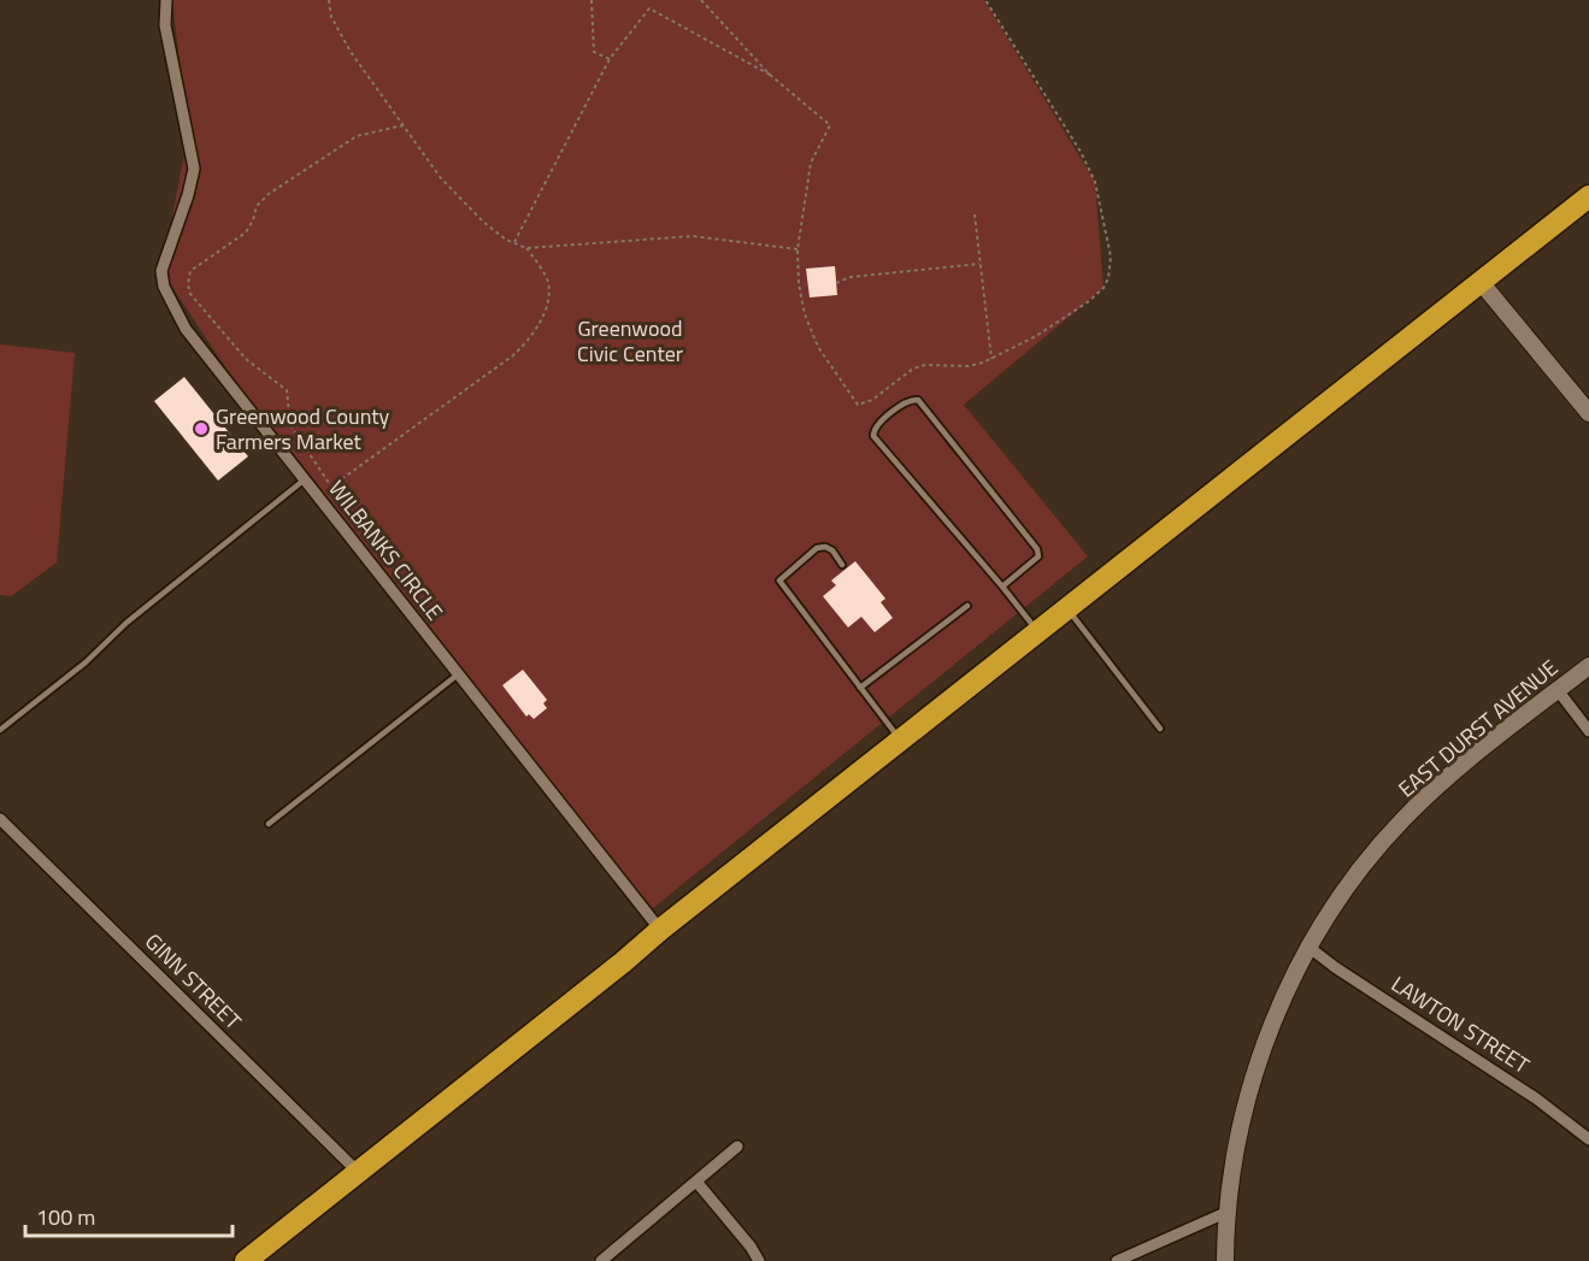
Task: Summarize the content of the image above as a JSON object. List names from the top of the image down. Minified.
{"streets":{"street":["WILBANKS CIRCLE","EAST DURST AVENUE","GINN STREET","LAWTON STREET"]},"crossings":[["EAST DURST AVENUE","LAWTON STREET"]],"parks":["Greenwood Civic Center"],"places":["Greenwood County Farmers Market"],"scale_bar":"100 m"}
